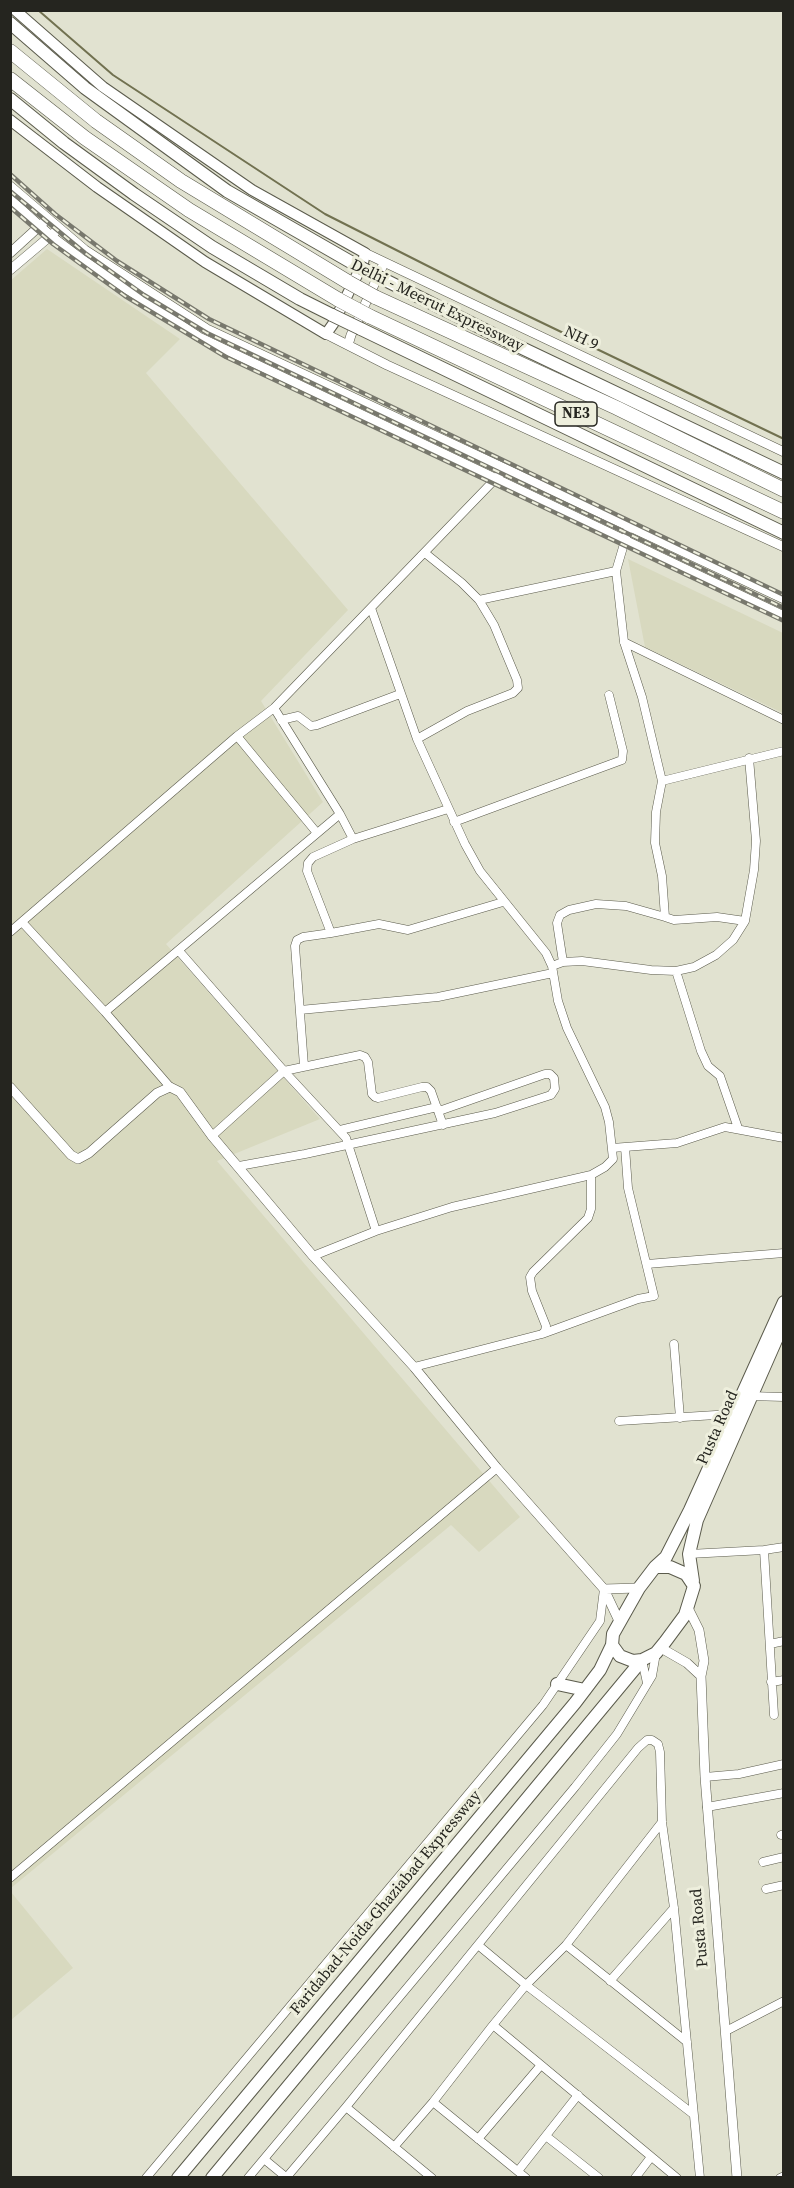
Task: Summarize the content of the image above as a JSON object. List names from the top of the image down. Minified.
{"streets":{"highway":["Delhi - Meerut Expressway","NE3"],"main road":["Pusta Road","Faridabad-Noida-Ghaziabad Expressway"],"street":["NH 9"]},"crossings":[["Pusta Road","Faridabad-Noida-Ghaziabad Expressway"]]}
